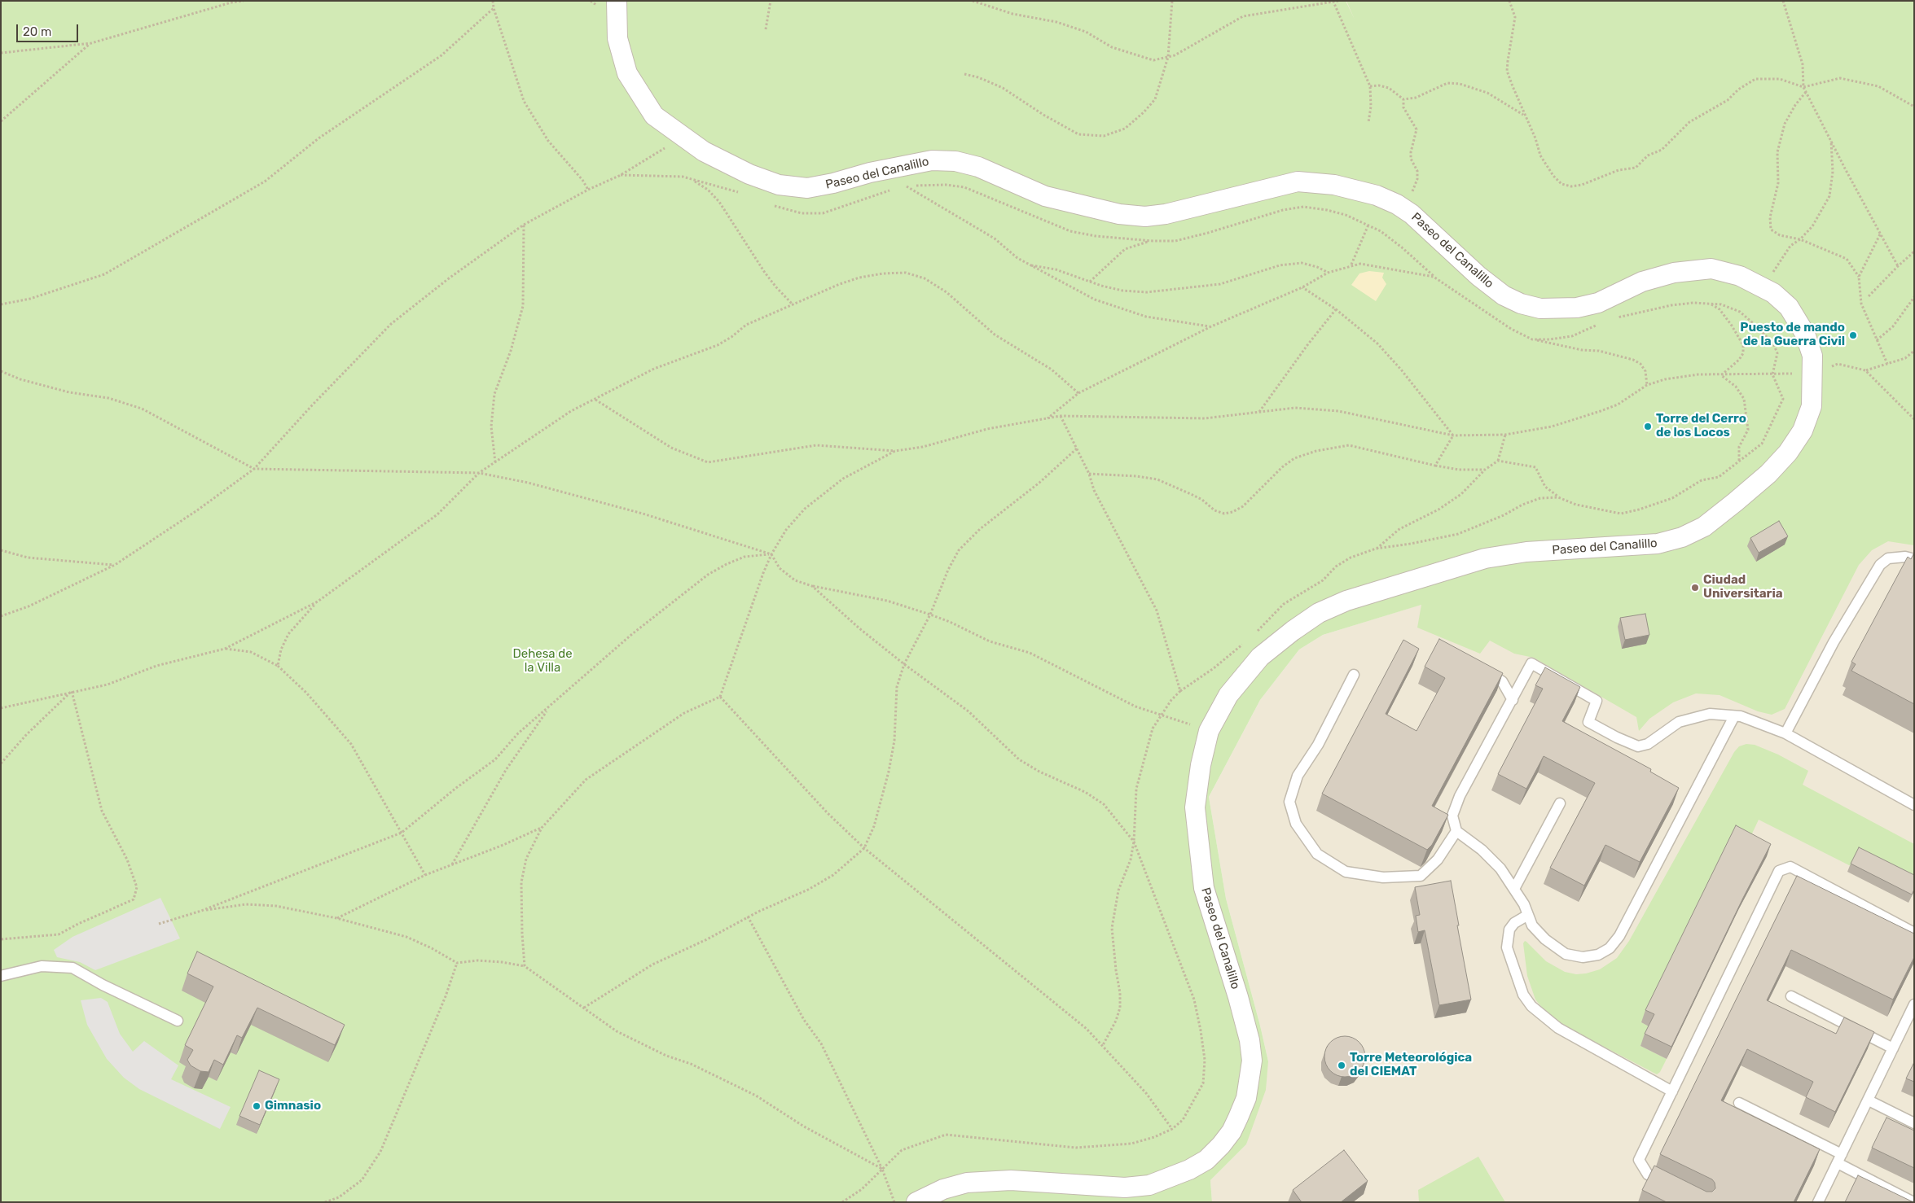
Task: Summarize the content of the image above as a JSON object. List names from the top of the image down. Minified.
{"streets":{"street":["Paseo del Canalillo"]},"parks":["Dehesa de la Villa"],"places":["Puesto de mando de la Guerra Civil","Torre del Cerro de los Locos","Ciudad Universitaria","Torre Meteorológica del CIEMAT","Gimnasio"],"scale_bar":"20 m"}
